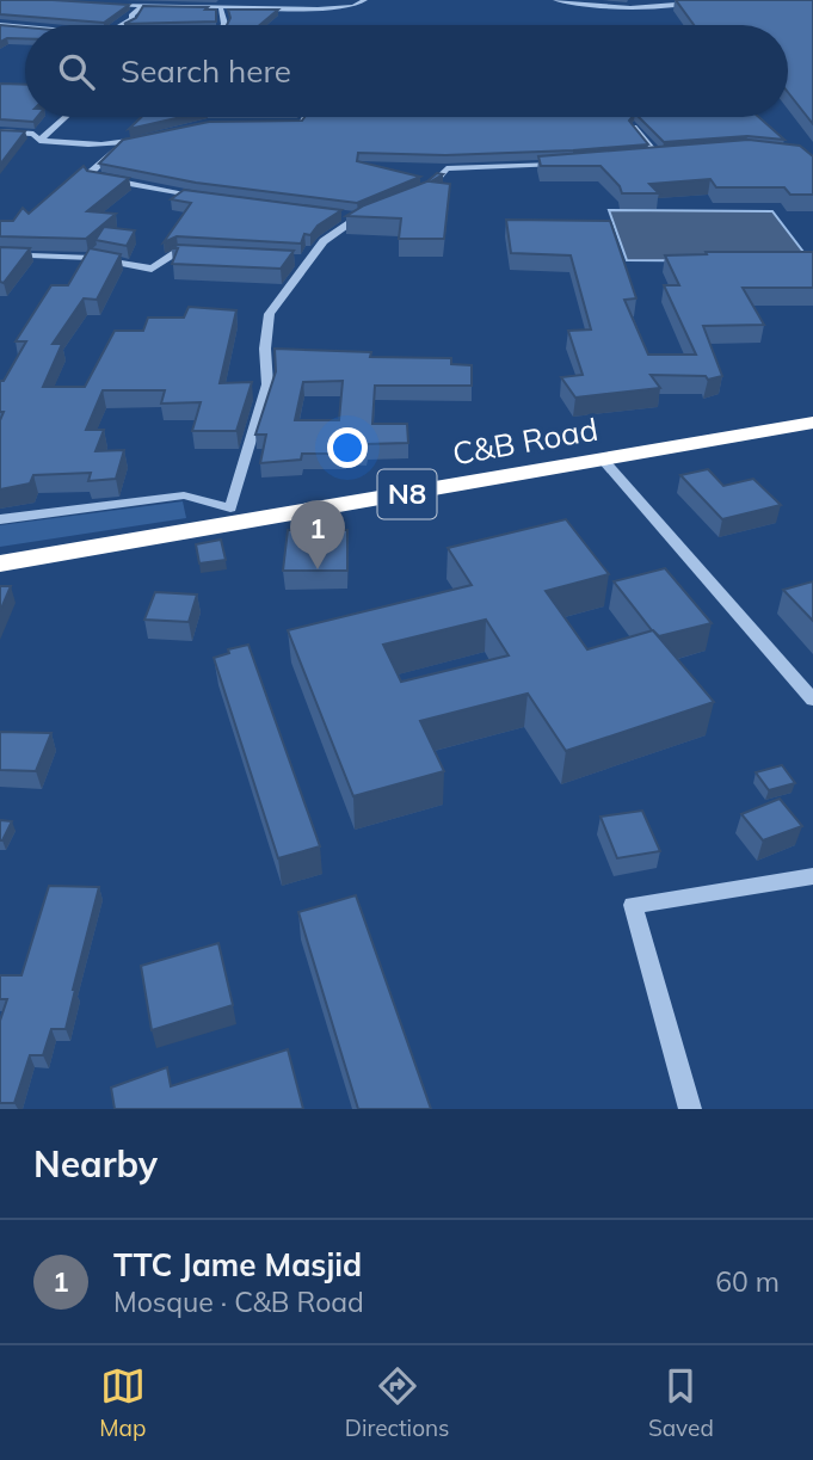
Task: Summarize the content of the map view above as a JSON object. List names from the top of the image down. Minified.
{"streets":{"highway":["C&B Road","N8"]},"page":{"search":"Search here","pins":"1","heading":"Nearby","list":[{"mark":"1","name":"TTC Jame Masjid","note":"Mosque · C&B Road","value":"60 m"}],"nav":["Map","Directions","Saved"]}}
